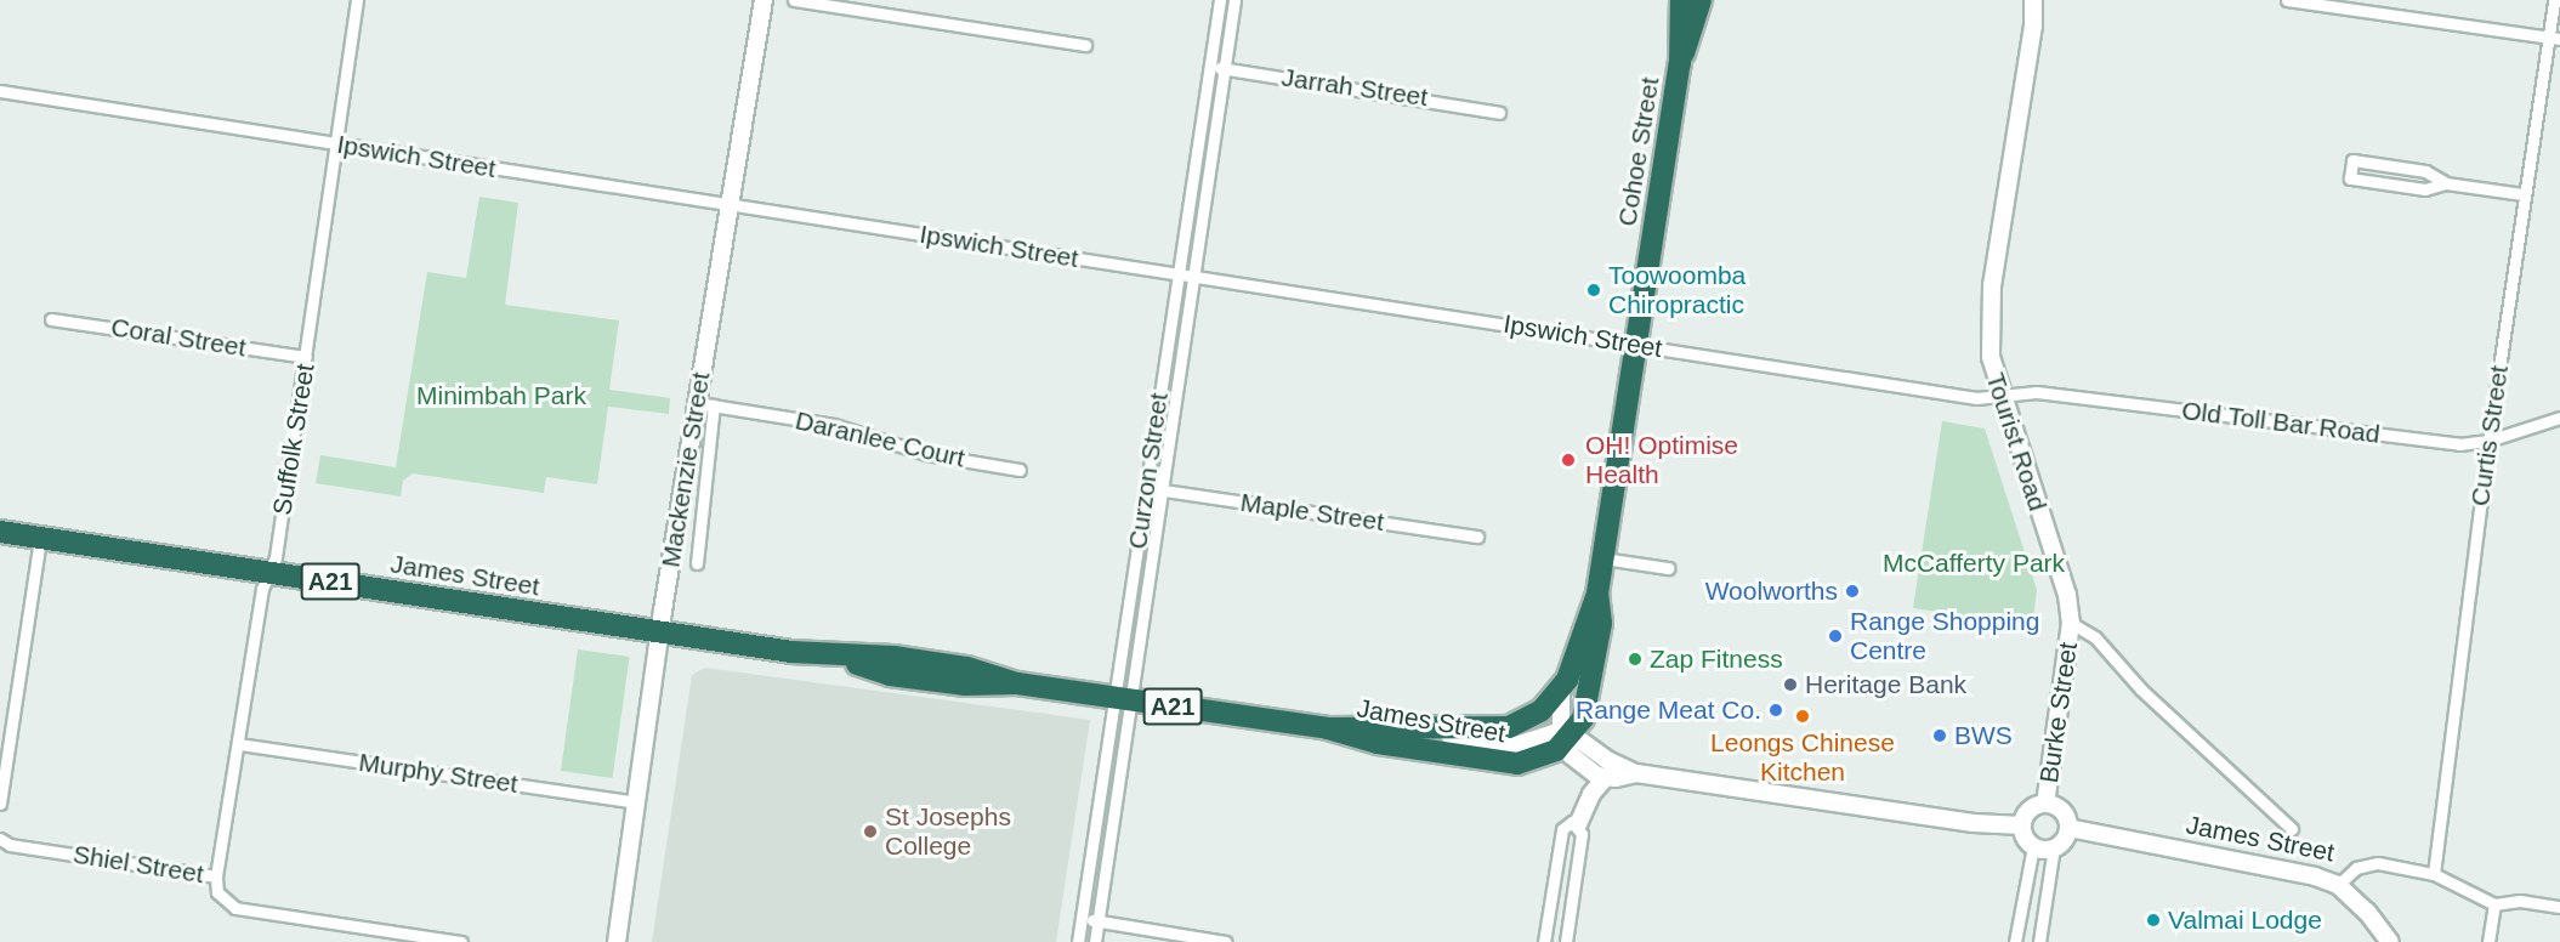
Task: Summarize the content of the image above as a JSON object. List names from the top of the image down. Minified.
{"streets":{"highway":["Cohoe Street","James Street","A21"],"street":["Jarrah Street","Ipswich Street","Coral Street","Old Toll Bar Road","Curtis Street","Suffolk Street","Daranlee Court","Tourist Road","Mackenzie Street","Curzon Street","Maple Street","Burke Street","Murphy Street","Shiel Street"]},"crossings":[["Jarrah Street","Curzon Street"],["Cohoe Street","Ipswich Street"],["Cohoe Street","James Street"],["Ipswich Street","Old Toll Bar Road"],["Ipswich Street","Suffolk Street"],["Ipswich Street","Tourist Road"],["Ipswich Street","Mackenzie Street"],["Ipswich Street","Curzon Street"],["Coral Street","Suffolk Street"],["Old Toll Bar Road","Curtis Street"],["Old Toll Bar Road","Tourist Road"],["Curtis Street","James Street"],["Suffolk Street","James Street"],["Suffolk Street","Murphy Street"],["Suffolk Street","Shiel Street"],["Daranlee Court","Mackenzie Street"],["Tourist Road","Burke Street"],["Mackenzie Street","James Street"],["Mackenzie Street","Murphy Street"],["Curzon Street","Maple Street"],["Curzon Street","James Street"],["James Street","Burke Street"]],"parks":["Minimbah Park","McCafferty Park"],"places":["Toowoomba Chiropractic","OH! Optimise Health","Woolworths","Range Shopping Centre","Zap Fitness","Heritage Bank","Range Meat Co.","Leongs Chinese Kitchen","BWS","St Josephs College","Valmai Lodge"]}
